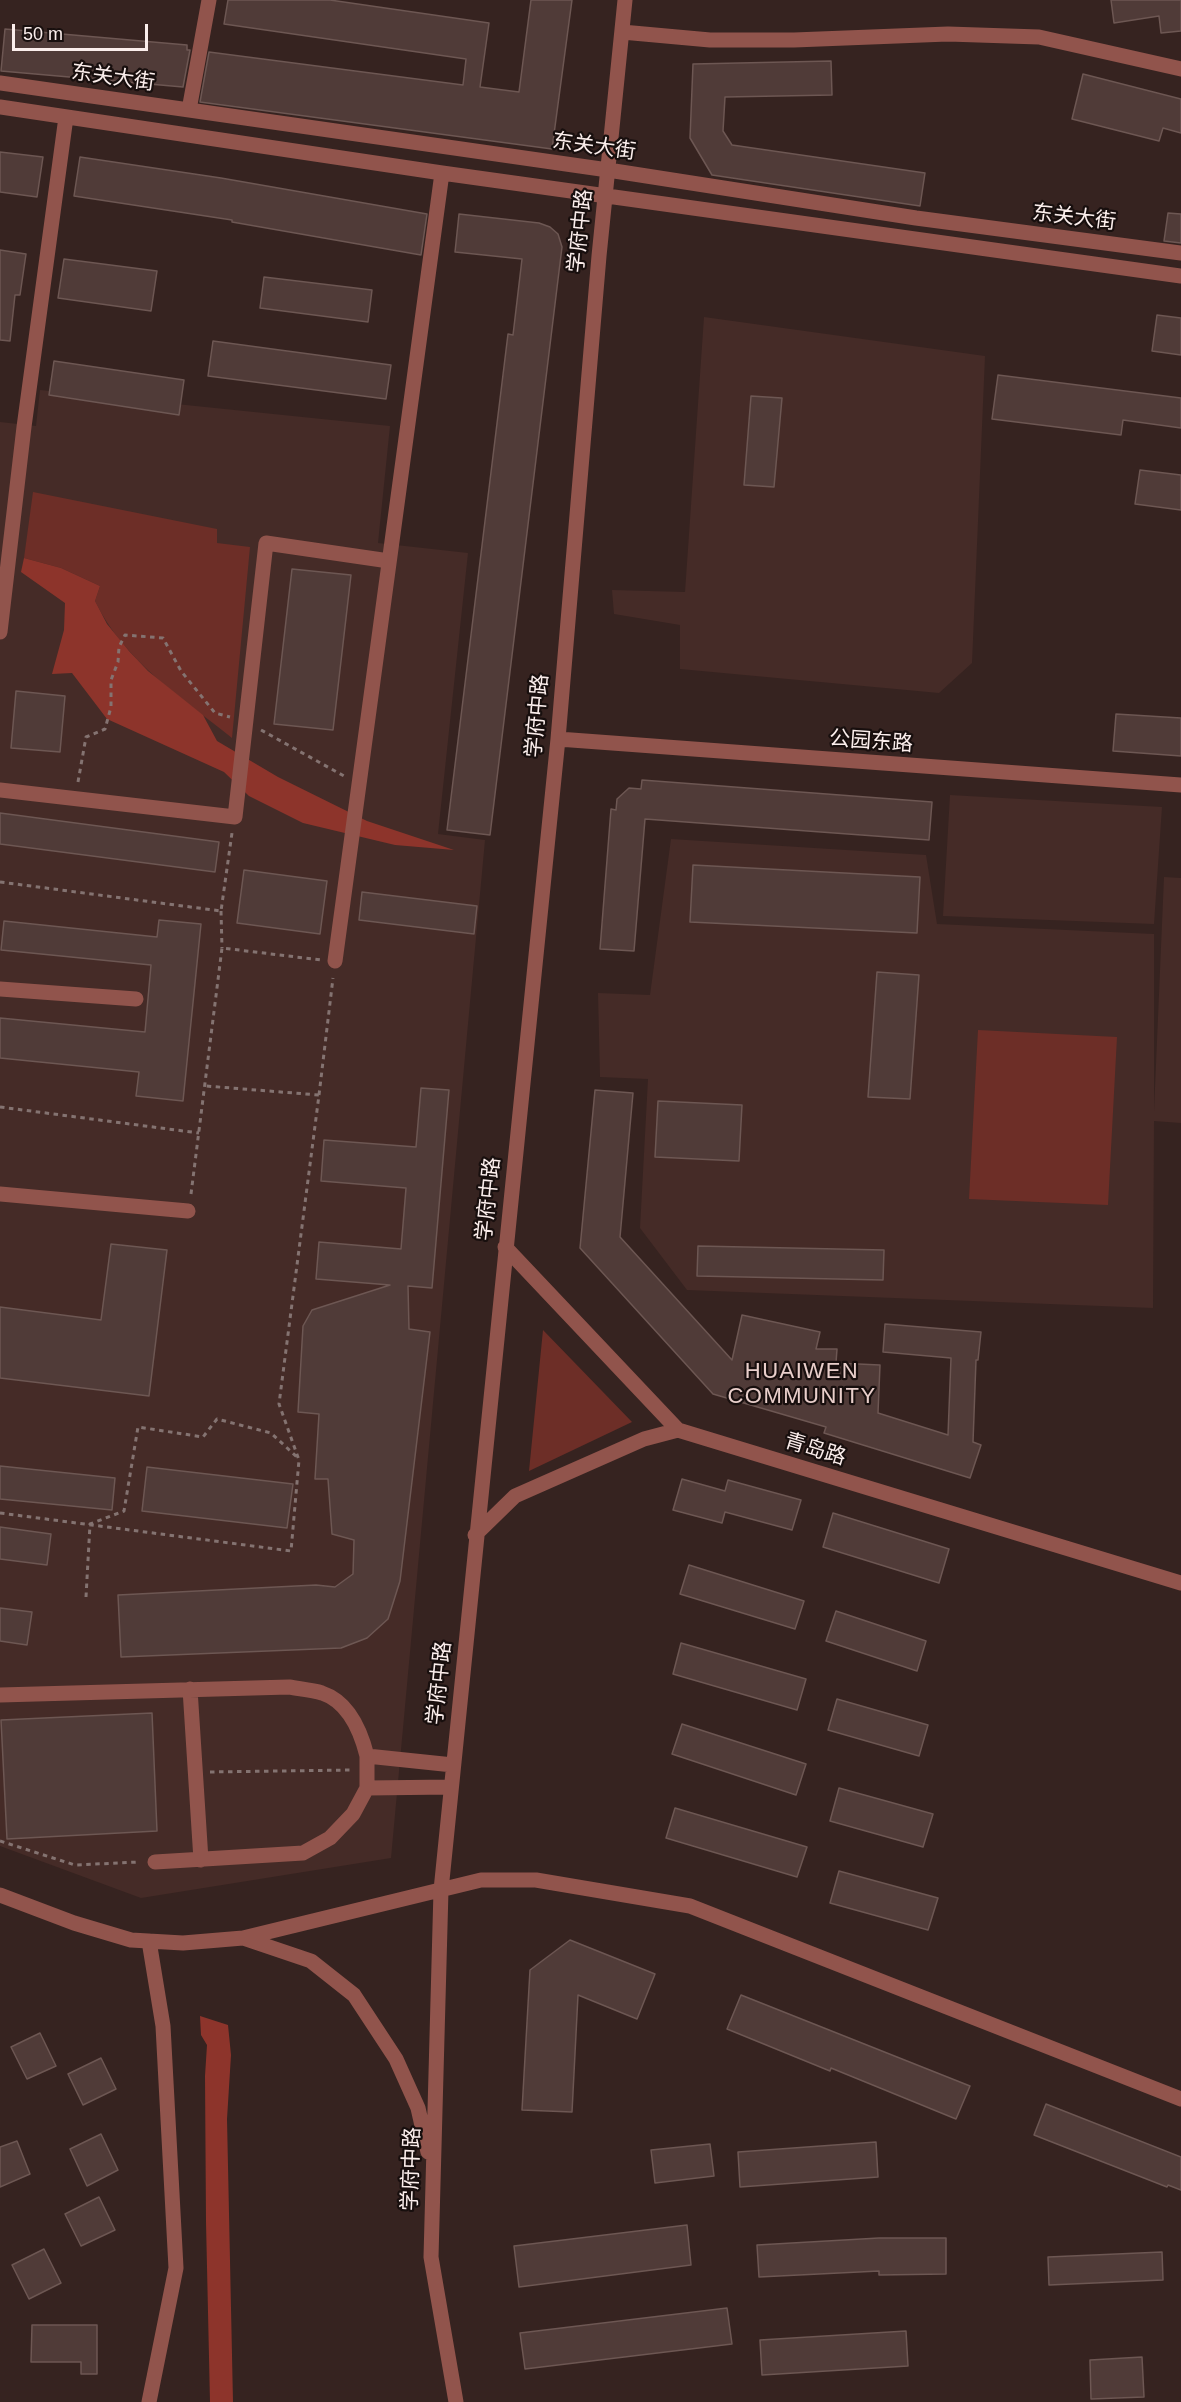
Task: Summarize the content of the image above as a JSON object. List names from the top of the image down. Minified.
{"streets":{"street":["东关大街","学府中路","公园东路","青岛路"]},"crossings":[["东关大街","学府中路"],["学府中路","公园东路"],["学府中路","青岛路"]],"districts":["HUAIWEN COMMUNITY"],"scale_bar":"50 m"}
